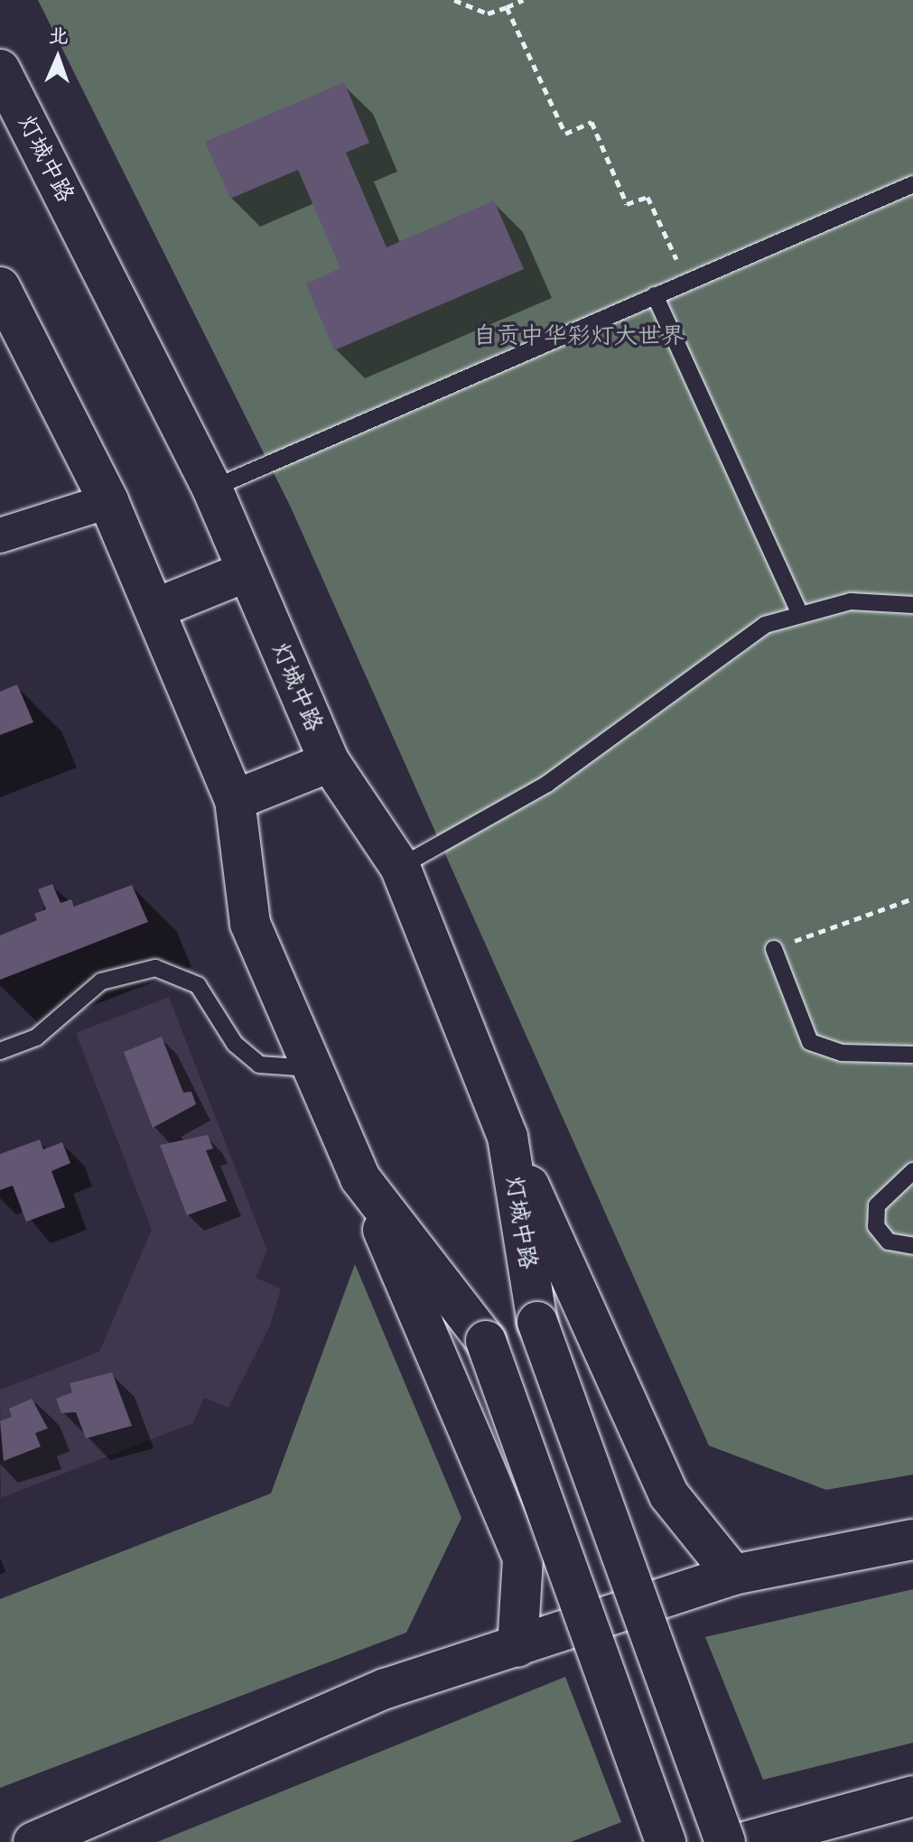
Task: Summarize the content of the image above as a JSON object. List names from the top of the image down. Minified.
{"streets":{"main road":["灯城中路"]},"parks":["自贡中华彩灯大世界"],"north":"top"}
